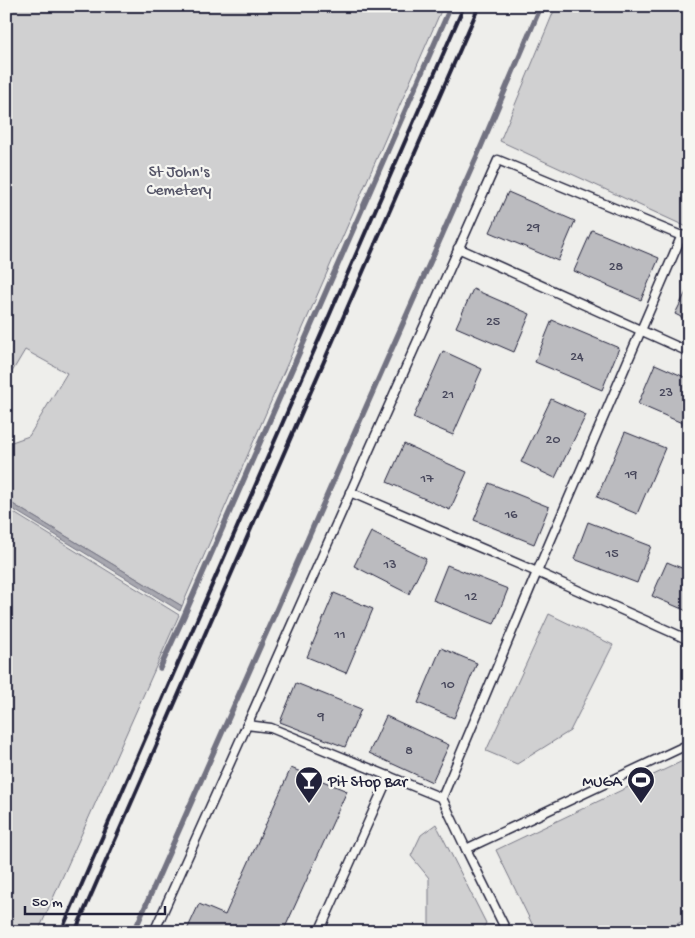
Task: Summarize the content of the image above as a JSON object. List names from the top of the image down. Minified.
{"parks":["St John's Cemetery"],"places":{"bar":["Pit Stop Bar"],"sports":["MUGA"]},"house_numbers":["29","28","25","24","23","21","20","19","17","16","15","13","12","11","10","9","8"],"scale_bar":"50 m"}
